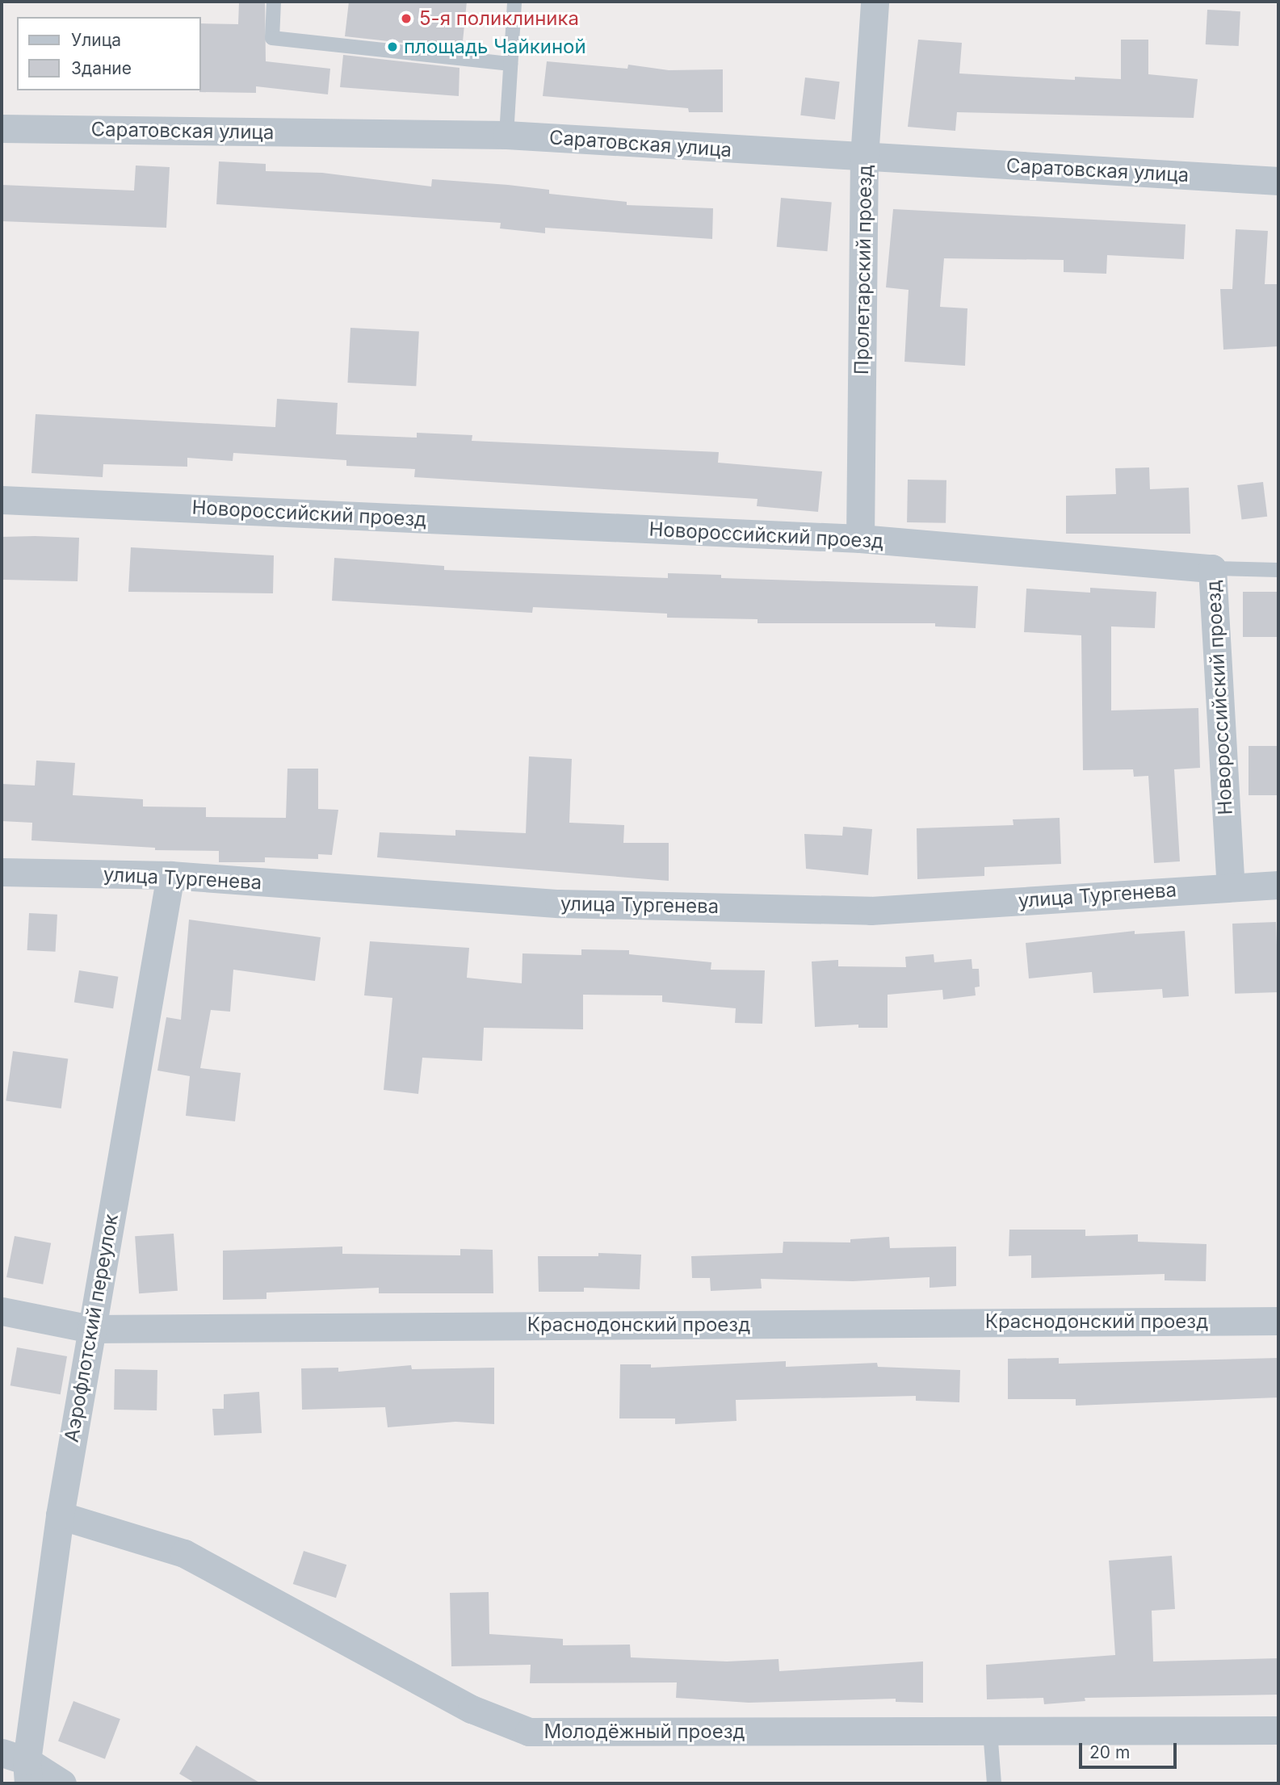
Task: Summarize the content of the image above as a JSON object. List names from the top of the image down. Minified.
{"streets":{"street":["Саратовская улица","Пролетарский проезд","Новороссийский проезд","улица Тургенева","Краснодонский проезд","Аэрофлотский переулок","Молодёжный проезд"]},"crossings":[["Саратовская улица","Пролетарский проезд"],["Пролетарский проезд","Новороссийский проезд"],["Новороссийский проезд","улица Тургенева"],["улица Тургенева","Аэрофлотский переулок"],["Краснодонский проезд","Аэрофлотский переулок"],["Аэрофлотский переулок","Молодёжный проезд"]],"places":["5-я поликлиника","площадь Чайкиной"],"legend":["Улица","Здание"],"scale_bar":"20 m"}
